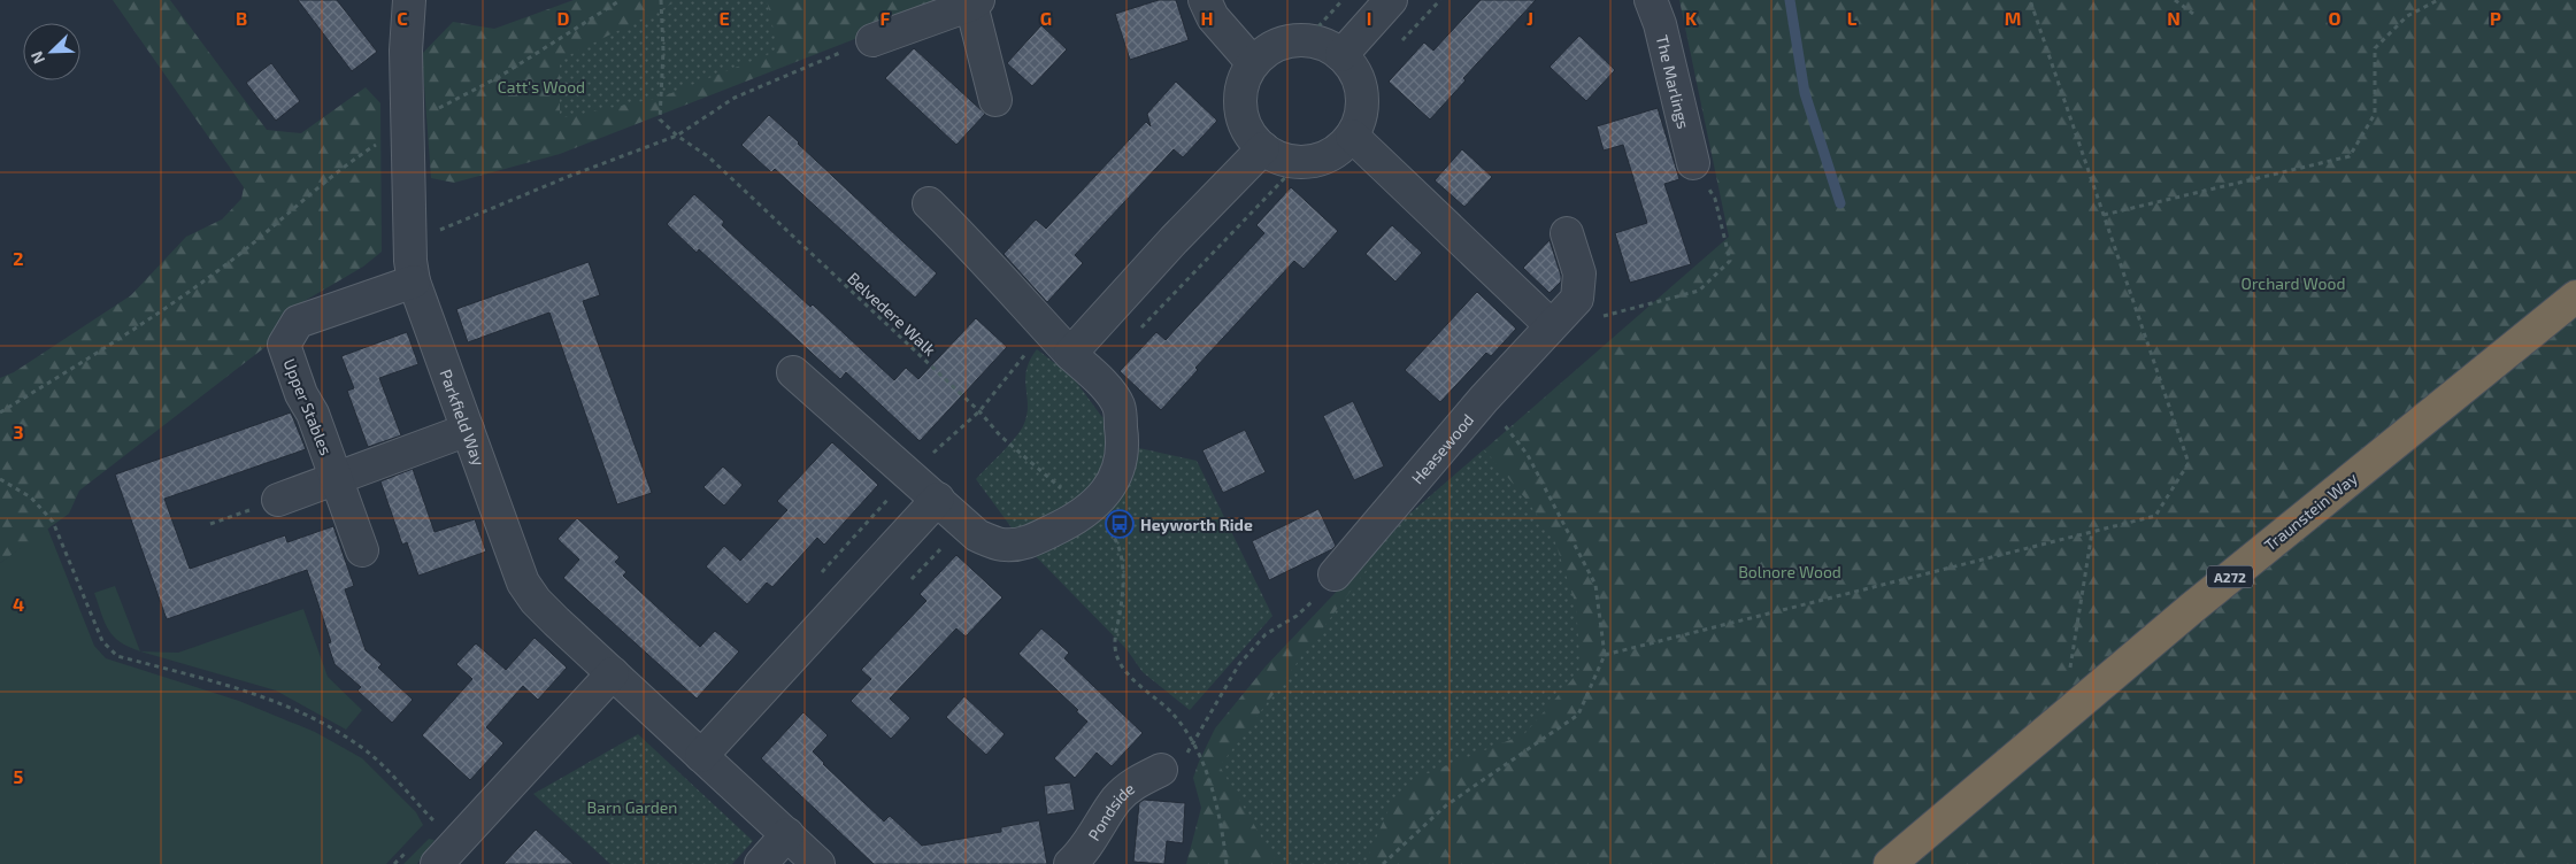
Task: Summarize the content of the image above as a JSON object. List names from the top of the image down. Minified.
{"streets":{"highway":["Traunstein Way","A272"],"street":["The Marlings","Upper Stables","Parkfield Way","Heasewood","Pondside"],"path":["Belvedere Walk"]},"crossings":[["Upper Stables","Parkfield Way"]],"parks":["Catt's Wood","Orchard Wood","Bolnore Wood","Barn Garden"],"places":{"bus stop":["Heyworth Ride"]},"north":"bottom left","grid":{"columns":["B","C","D","E","F","G","H","I","J","K","L","M","N","O","P"],"rows":["2","3","4","5"]}}
